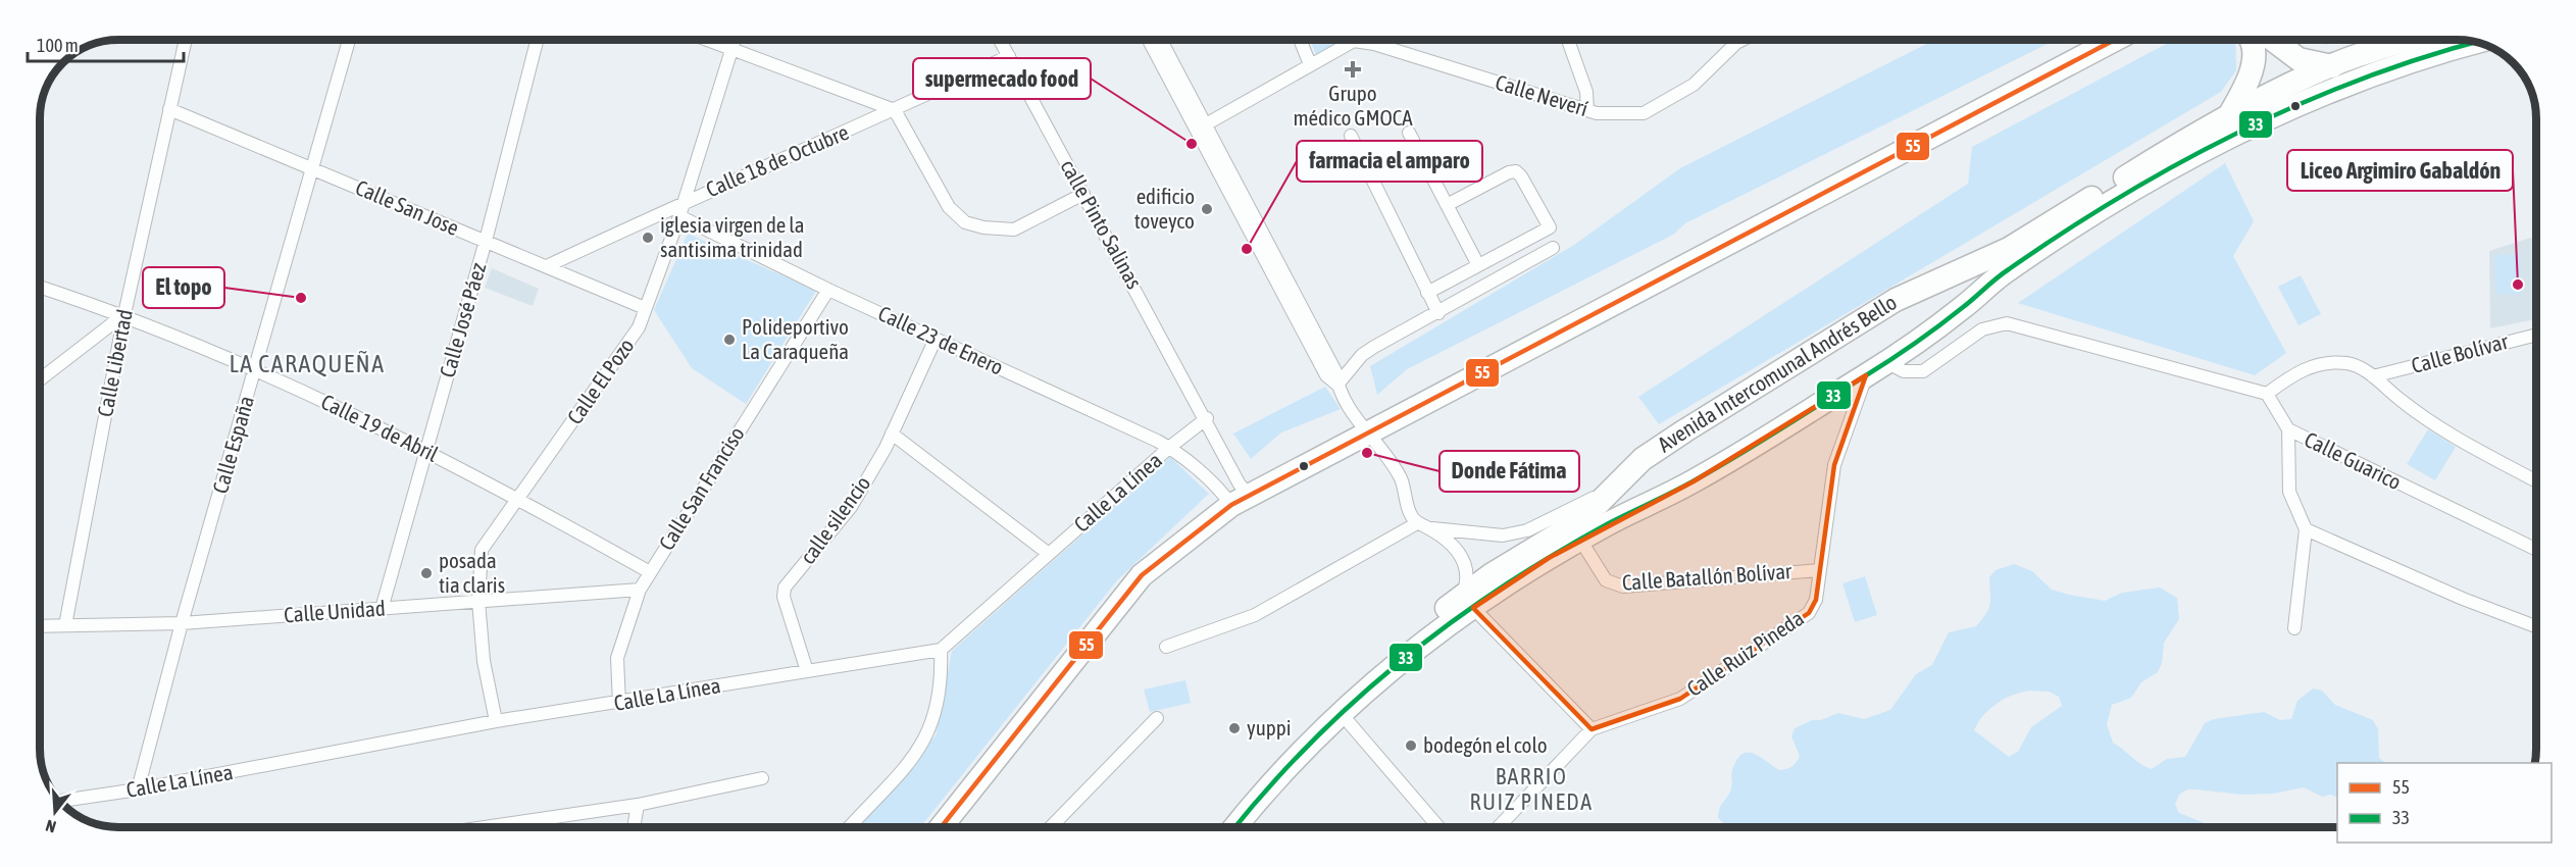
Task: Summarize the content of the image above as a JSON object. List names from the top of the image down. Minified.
{"streets":{"highway":["Avenida Intercomunal Andrés Bello"],"street":["Calle Neverí","Calle 18 de Octubre","Calle San Jose","calle Pinto Salinas","Calle José Páez","Calle 23 de Enero","Calle Bolívar","Calle Libertad","Calle El Pozo","Calle 19 de Abril","Calle España","Calle Guarico","Calle San Franciso","Calle La Línea","calle silencio","Calle Batallón Bolívar","Calle Unidad","Calle Ruiz Pineda"]},"crossings":[["Calle 18 de Octubre","Calle San Jose"],["Calle 18 de Octubre","calle Pinto Salinas"],["Calle 18 de Octubre","Calle El Pozo"],["Calle San Jose","Calle José Páez"],["Calle San Jose","Calle Libertad"],["Calle San Jose","Calle El Pozo"],["Calle San Jose","Calle España"],["calle Pinto Salinas","Calle 23 de Enero"],["calle Pinto Salinas","Calle La Línea"],["Calle José Páez","Calle 19 de Abril"],["Calle José Páez","Calle Unidad"],["Calle 23 de Enero","Calle El Pozo"],["Calle 23 de Enero","Calle San Franciso"],["Calle 23 de Enero","Calle La Línea"],["Calle 23 de Enero","calle silencio"],["Calle Libertad","Calle 19 de Abril"],["Calle Libertad","Calle Unidad"],["Avenida Intercomunal Andrés Bello","Calle Batallón Bolívar"],["Avenida Intercomunal Andrés Bello","Calle Ruiz Pineda"],["Calle El Pozo","Calle 19 de Abril"],["Calle El Pozo","Calle La Línea"],["Calle El Pozo","Calle Unidad"],["Calle 19 de Abril","Calle España"],["Calle 19 de Abril","Calle San Franciso"],["Calle España","Calle La Línea"],["Calle España","Calle Unidad"],["Calle San Franciso","Calle La Línea"],["Calle San Franciso","Calle Unidad"],["Calle La Línea","calle silencio"],["Calle Batallón Bolívar","Calle Ruiz Pineda"]],"districts":["LA CARAQUEÑA","BARRIO RUIZ PINEDA"],"places":{"health":["Grupo médico GMOCA"],"other":["supermecado food","edificio toveyco","iglesia virgen de la santisima trinidad","farmacia el amparo","Liceo Argimiro Gabaldón","El topo","Polideportivo La Caraqueña","Donde Fátima","posada tia claris","yuppi","bodegón el colo"]},"lines":["transit line 55","transit line 33"],"legend":["55","33"],"scale_bar":"100 m","north":"bottom"}
